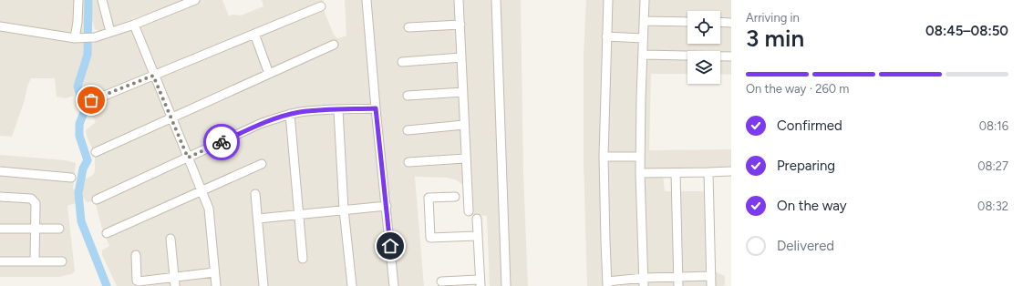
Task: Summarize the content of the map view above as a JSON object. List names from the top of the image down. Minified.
{"page":{"heading":["3 min","Arriving in","08:45–08:50"],"bar":"On the way · 260 m","list":[["Confirmed","08:16"],["Preparing","08:27"],["On the way","08:32"],"Delivered"]}}
